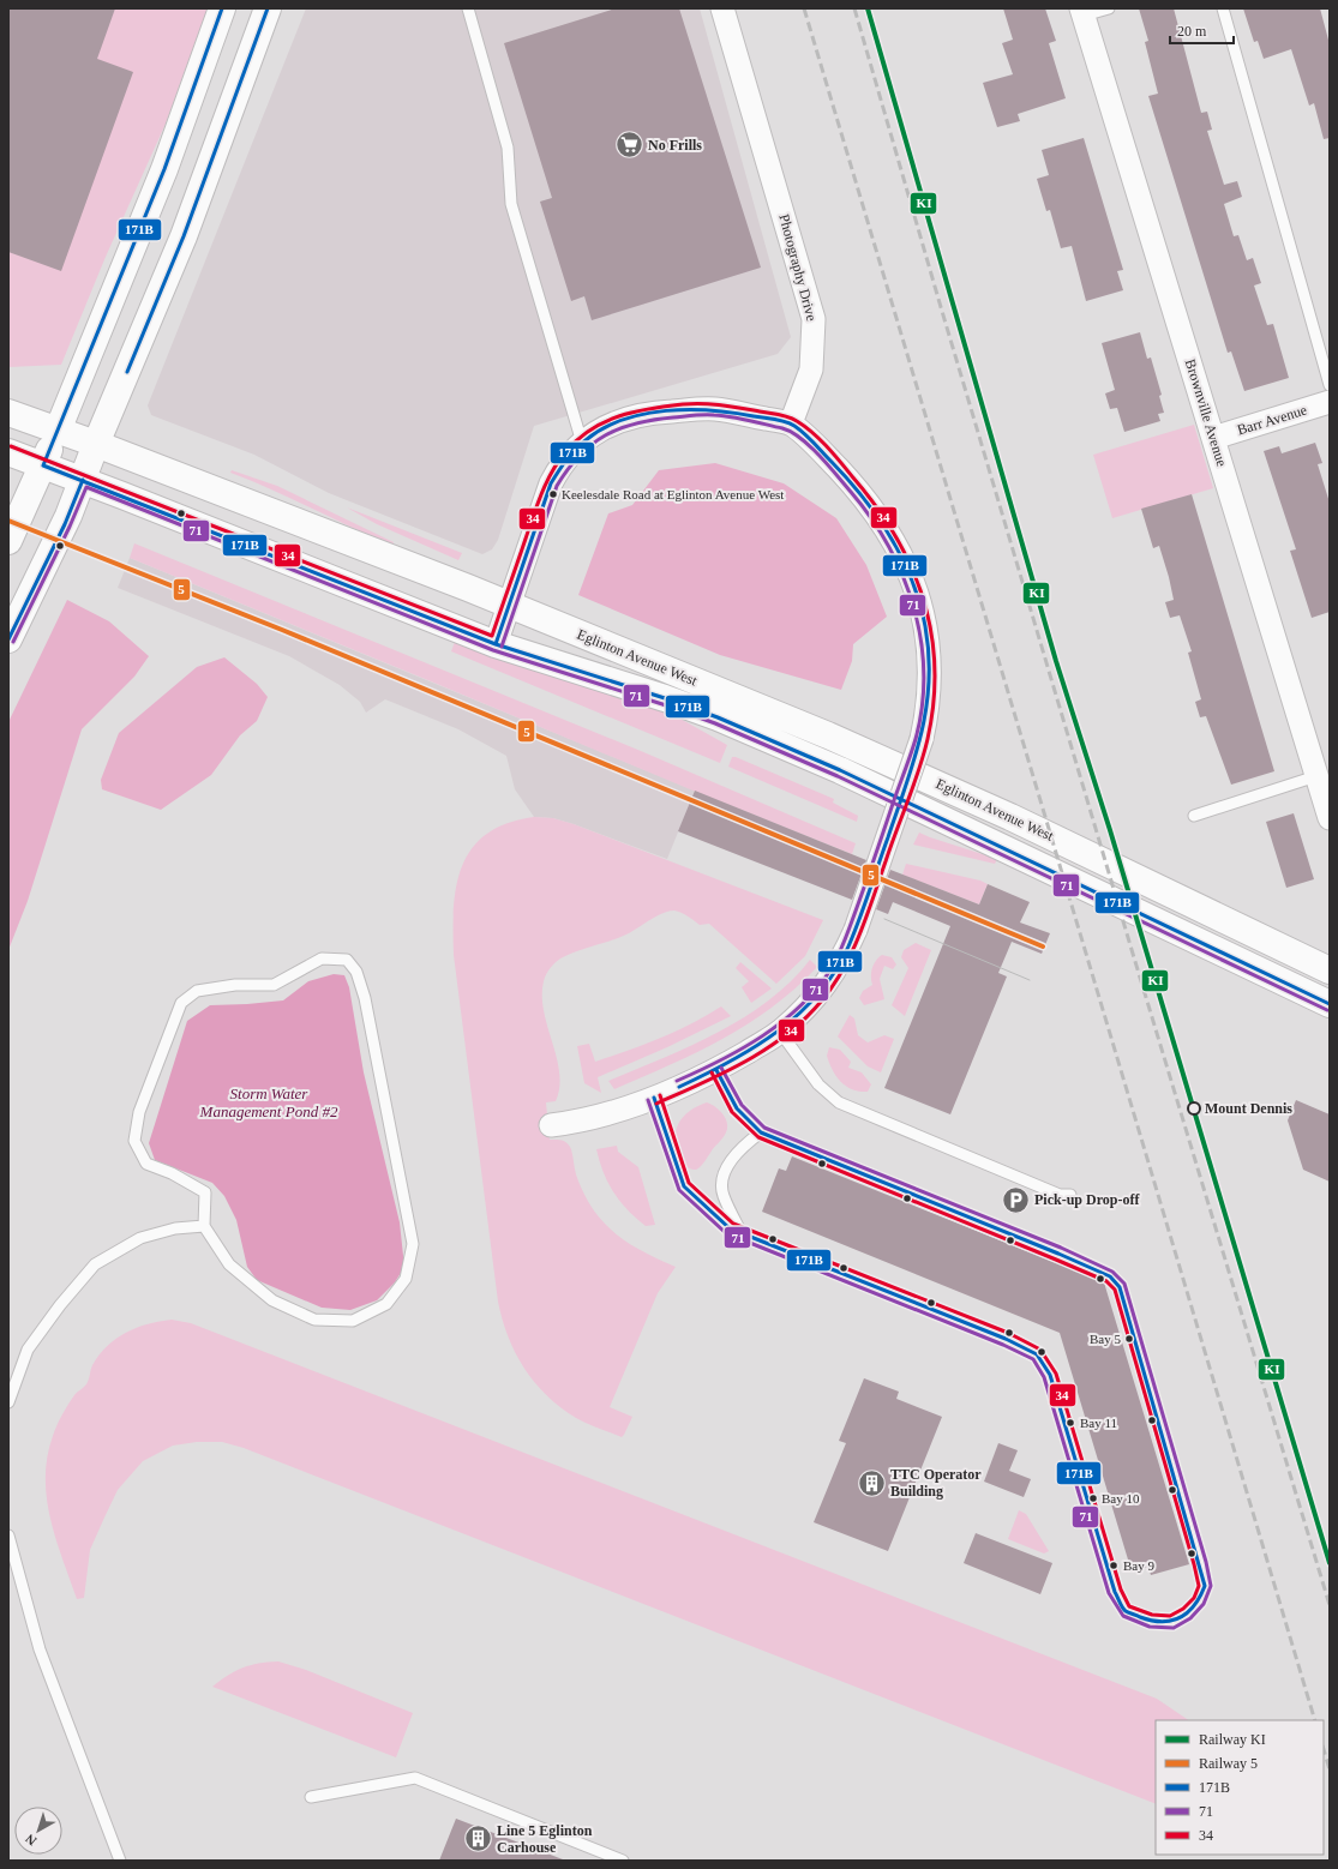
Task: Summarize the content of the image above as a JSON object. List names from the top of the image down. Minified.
{"streets":{"main road":["Eglinton Avenue West"],"street":["Photography Drive","Brownville Avenue","Barr Avenue"]},"crossings":[["Brownville Avenue","Barr Avenue"]],"water":["Storm Water Management Pond #2"],"places":{"supermarket":["No Frills"],"other":["Keelesdale Road at Eglinton Avenue West","Mount Dennis","Bay 5","Bay 11","Bay 10","Bay 9"],"parking":["Pick-up Drop-off"],"building":["TTC Operator Building","Line 5 Eglinton Carhouse"]},"lines":["rail line KI","transit line 171B","transit line 34","transit line 71","rail line 5"],"legend":["Railway KI","Railway 5","171B","71","34"],"scale_bar":"20 m","north":"bottom left"}
